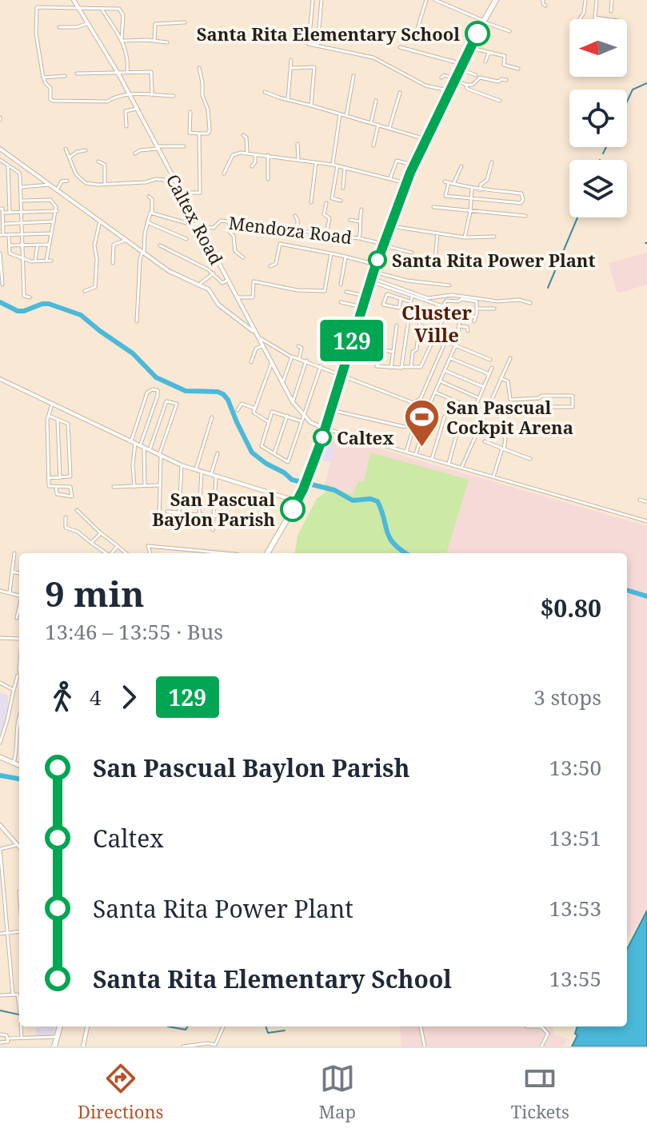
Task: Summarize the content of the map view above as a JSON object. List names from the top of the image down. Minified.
{"streets":{"street":["Caltex Road","Mendoza Road"]},"crossings":[["Caltex Road","Mendoza Road"]],"districts":["Cluster Ville"],"places":{"other":["Santa Rita Elementary School","Santa Rita Power Plant","Caltex","San Pascual Baylon Parish"],"sports":["San Pascual Cockpit Arena"]},"lines":["bus line 129"],"north":"left","page":{"on_map":"129","heading":["9 min","13:46 – 13:55 · Bus","$0.80"],"legs":["4","129","3 stops"],"list":[{"name":"San Pascual Baylon Parish","value":"13:50"},{"name":"Caltex","value":"13:51"},{"name":"Santa Rita Power Plant","value":"13:53"},{"name":"Santa Rita Elementary School","value":"13:55"}],"tabs":["Directions","Map","Tickets"]}}
